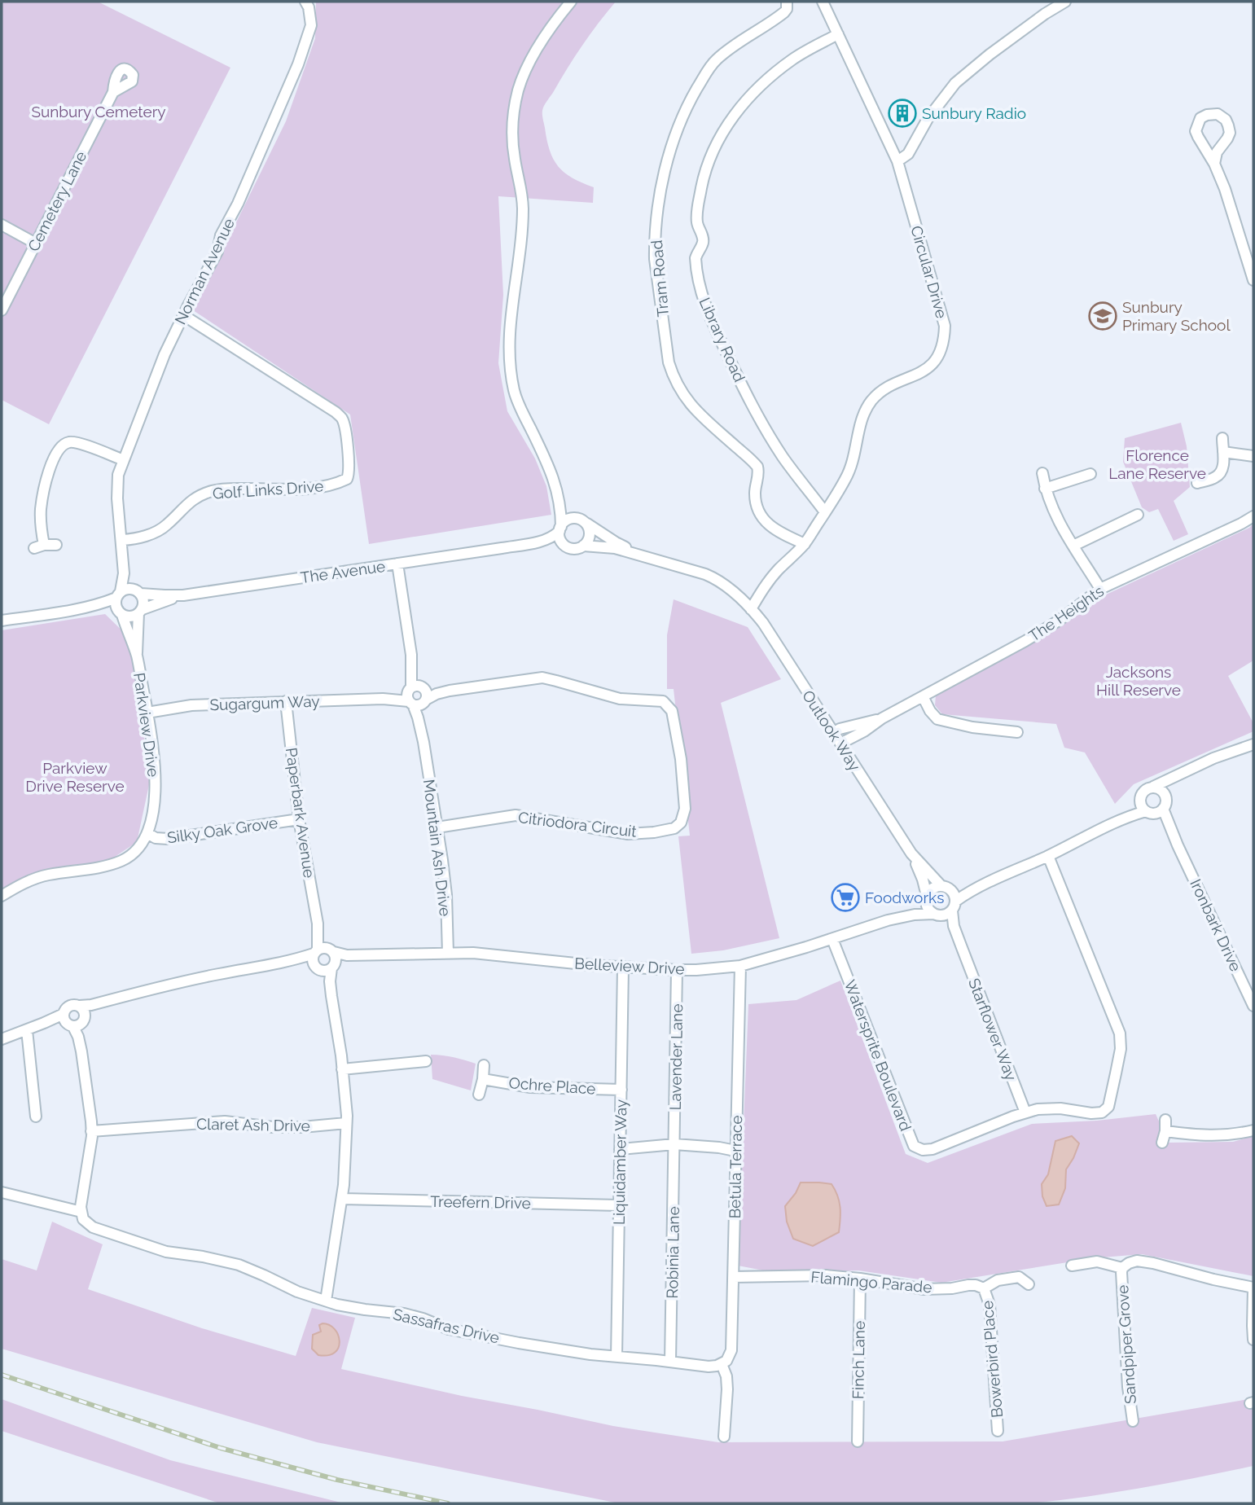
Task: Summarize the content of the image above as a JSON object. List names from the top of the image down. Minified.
{"streets":{"street":["Cemetery Lane","Norman Avenue","Circular Drive","Tram Road","Library Road","Golf Links Drive","The Avenue","The Heights","Sugargum Way","Parkview Drive","Outlook Way","Paperbark Avenue","Citriodora Circuit","Silky Oak Grove","Mountain Ash Drive","Ironbark Drive","Belleview Drive","Starflower Way","Watersprite Boulevard","Lavender Lane","Ochre Place","Claret Ash Drive","Liquidamber Way","Betula Terrace","Treefern Drive","Robinia Lane","Flamingo Parade","Sassafras Drive","Sandpiper Grove","Bowerbird Place","Finch Lane"]},"crossings":[["Norman Avenue","Golf Links Drive"],["Norman Avenue","The Avenue"],["Norman Avenue","Parkview Drive"],["Circular Drive","Tram Road"],["Circular Drive","Library Road"],["Circular Drive","Outlook Way"],["The Avenue","Parkview Drive"],["The Avenue","Outlook Way"],["The Avenue","Mountain Ash Drive"],["The Heights","Outlook Way"],["Sugargum Way","Parkview Drive"],["Sugargum Way","Paperbark Avenue"],["Sugargum Way","Citriodora Circuit"],["Sugargum Way","Mountain Ash Drive"],["Parkview Drive","Silky Oak Grove"],["Outlook Way","Belleview Drive"],["Outlook Way","Starflower Way"],["Paperbark Avenue","Silky Oak Grove"],["Paperbark Avenue","Belleview Drive"],["Citriodora Circuit","Mountain Ash Drive"],["Mountain Ash Drive","Belleview Drive"],["Ironbark Drive","Belleview Drive"],["Belleview Drive","Starflower Way"],["Belleview Drive","Watersprite Boulevard"],["Belleview Drive","Lavender Lane"],["Belleview Drive","Liquidamber Way"],["Belleview Drive","Betula Terrace"],["Starflower Way","Watersprite Boulevard"],["Lavender Lane","Robinia Lane"],["Ochre Place","Liquidamber Way"],["Liquidamber Way","Treefern Drive"],["Liquidamber Way","Sassafras Drive"],["Betula Terrace","Flamingo Parade"],["Betula Terrace","Sassafras Drive"],["Robinia Lane","Sassafras Drive"],["Flamingo Parade","Bowerbird Place"],["Flamingo Parade","Finch Lane"]],"parks":["Sunbury Cemetery","Florence Lane Reserve","Jacksons Hill Reserve","Parkview Drive Reserve"],"places":{"building":["Sunbury Radio"],"school or university":["Sunbury Primary School"],"supermarket":["Foodworks"]}}
